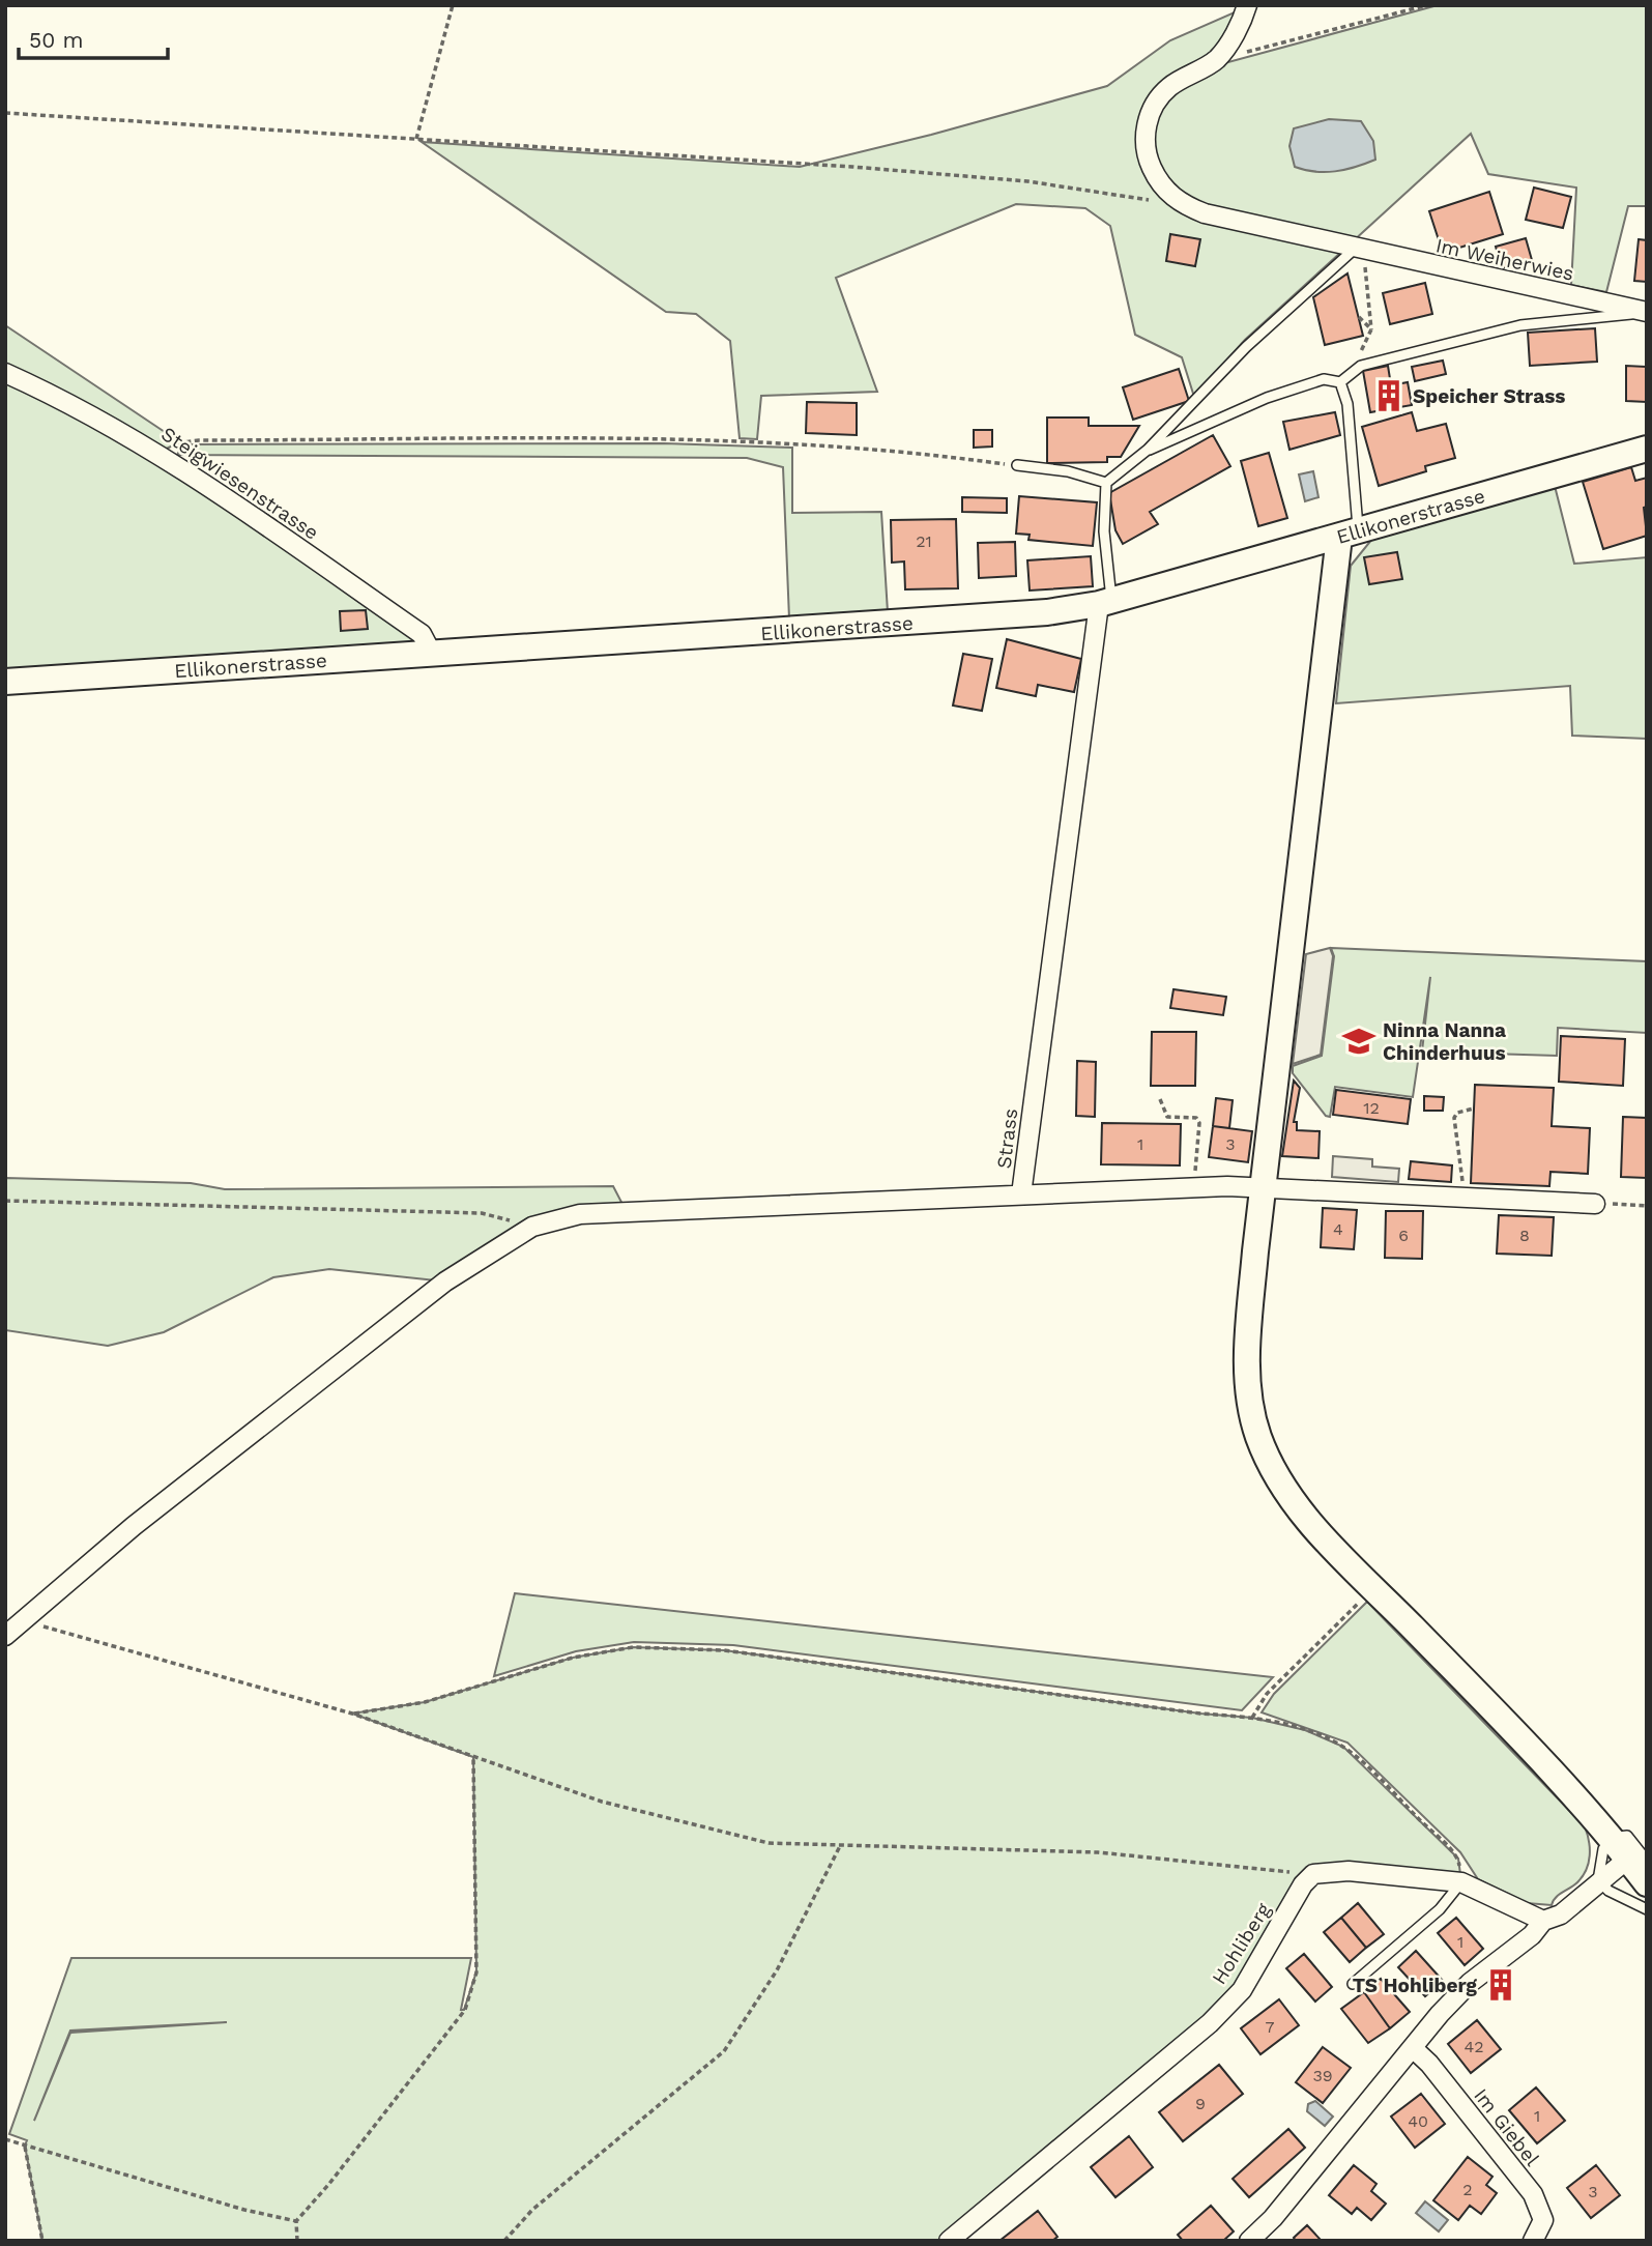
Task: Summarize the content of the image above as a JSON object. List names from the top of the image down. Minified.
{"streets":{"street":["Im Weiherwies","Steigwiesenstrasse","Ellikonerstrasse","Strass","Hohliberg","Im Giebel"]},"crossings":[["Steigwiesenstrasse","Ellikonerstrasse"],["Ellikonerstrasse","Strass"]],"places":{"building":["Speicher Strass","TS Hohliberg"],"school or university":["Ninna Nanna Chinderhuus"]},"house_numbers":["21","12","1","3","4","6","8","1","7","42","39","9","1","40","2","3"],"scale_bar":"50 m"}
